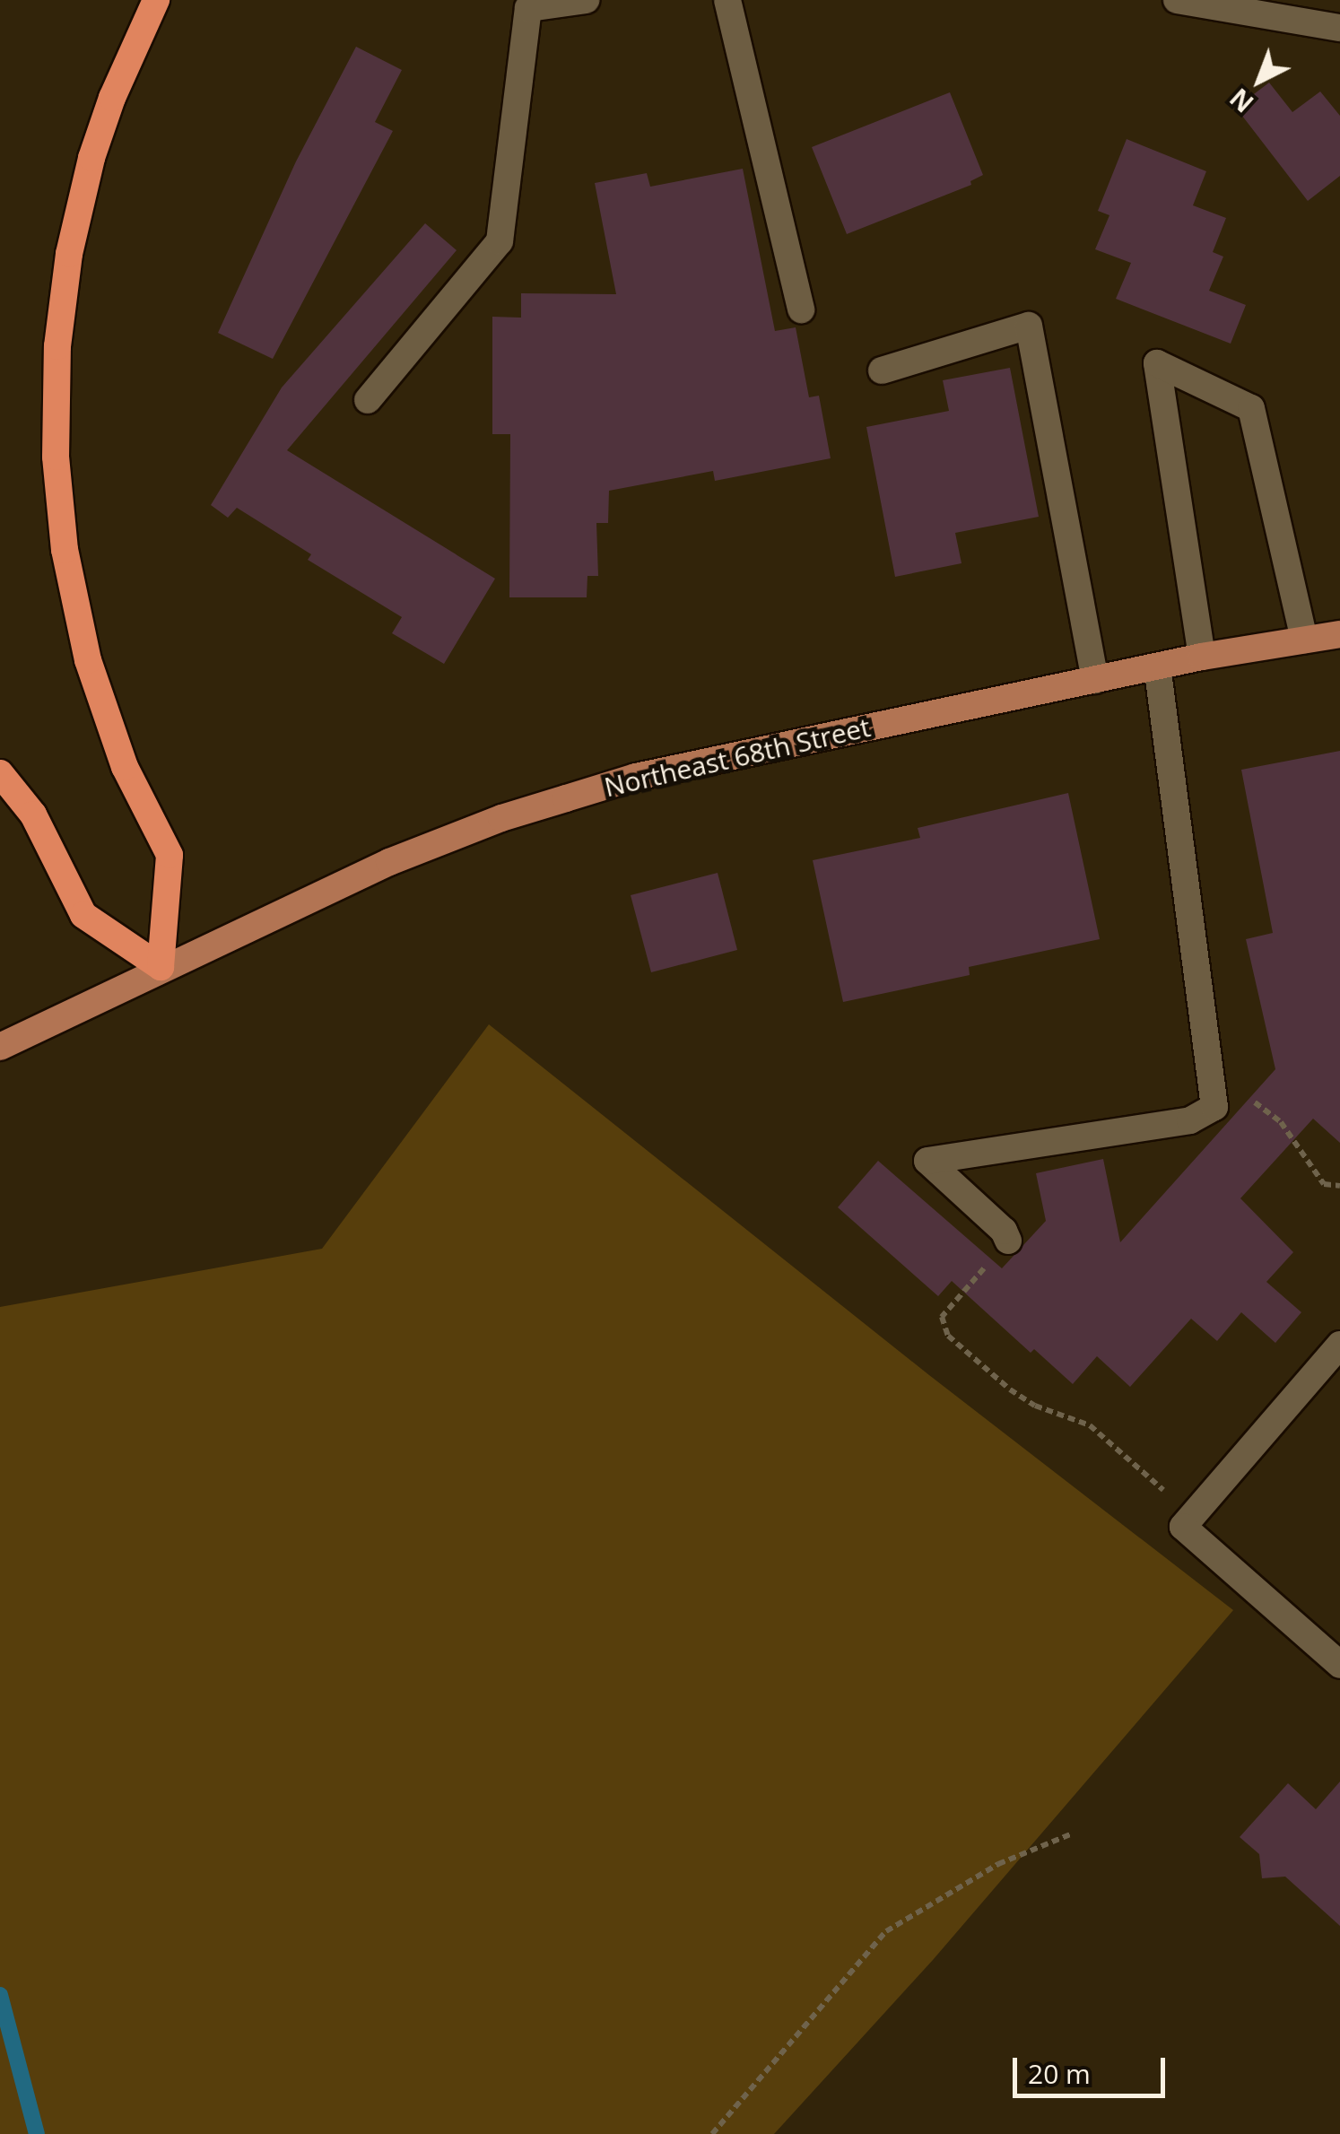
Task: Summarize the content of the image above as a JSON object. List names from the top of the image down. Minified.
{"streets":{"main road":["Northeast 68th Street"]},"scale_bar":"20 m","north":"bottom left"}
